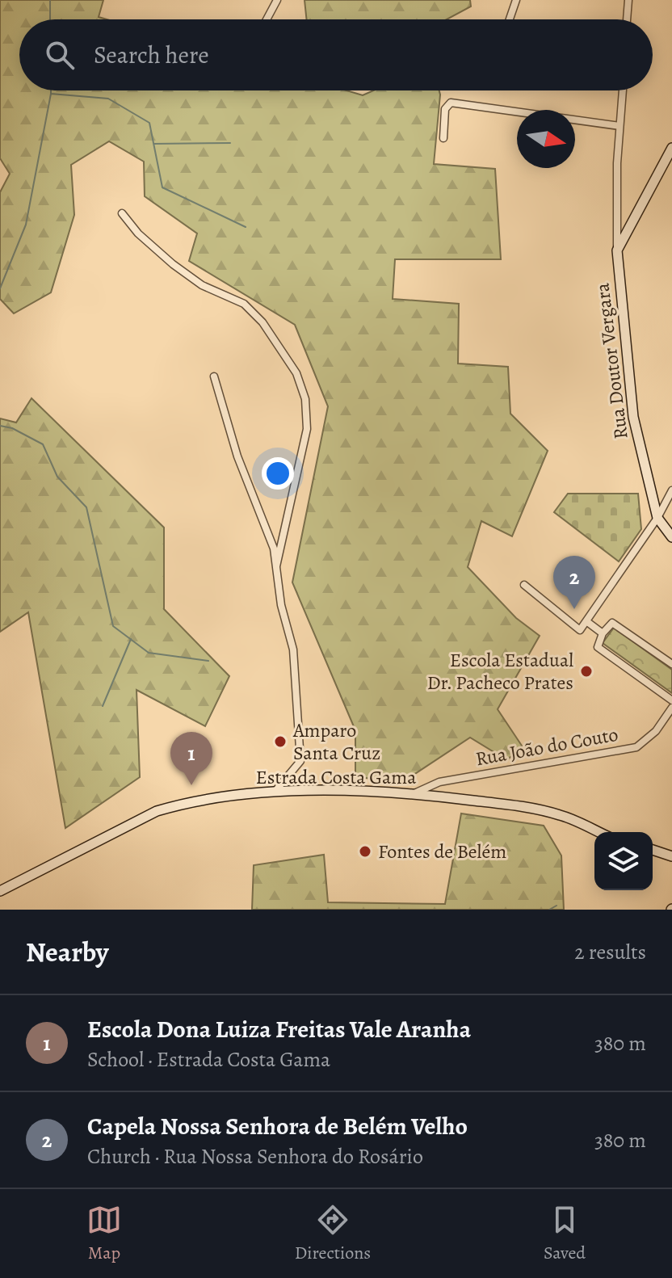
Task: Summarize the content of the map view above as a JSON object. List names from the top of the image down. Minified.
{"streets":{"main road":["Rua Doutor Vergara","Estrada Costa Gama"],"street":["Rua João do Couto"]},"crossings":[["Rua João do Couto","Estrada Costa Gama"]],"places":["Escola Estadual Dr. Pacheco Prates","Amparo Santa Cruz","Fontes de Belém"],"north":"right","page":{"search":"Search here","pins":["2","1"],"heading":["Nearby","2 results"],"list":[{"mark":"1","name":"Escola Dona Luiza Freitas Vale Aranha","note":"School · Estrada Costa Gama","value":"380 m"},{"mark":"2","name":"Capela Nossa Senhora de Belém Velho","note":"Church · Rua Nossa Senhora do Rosário","value":"380 m"}],"nav":["Map","Directions","Saved"]}}
